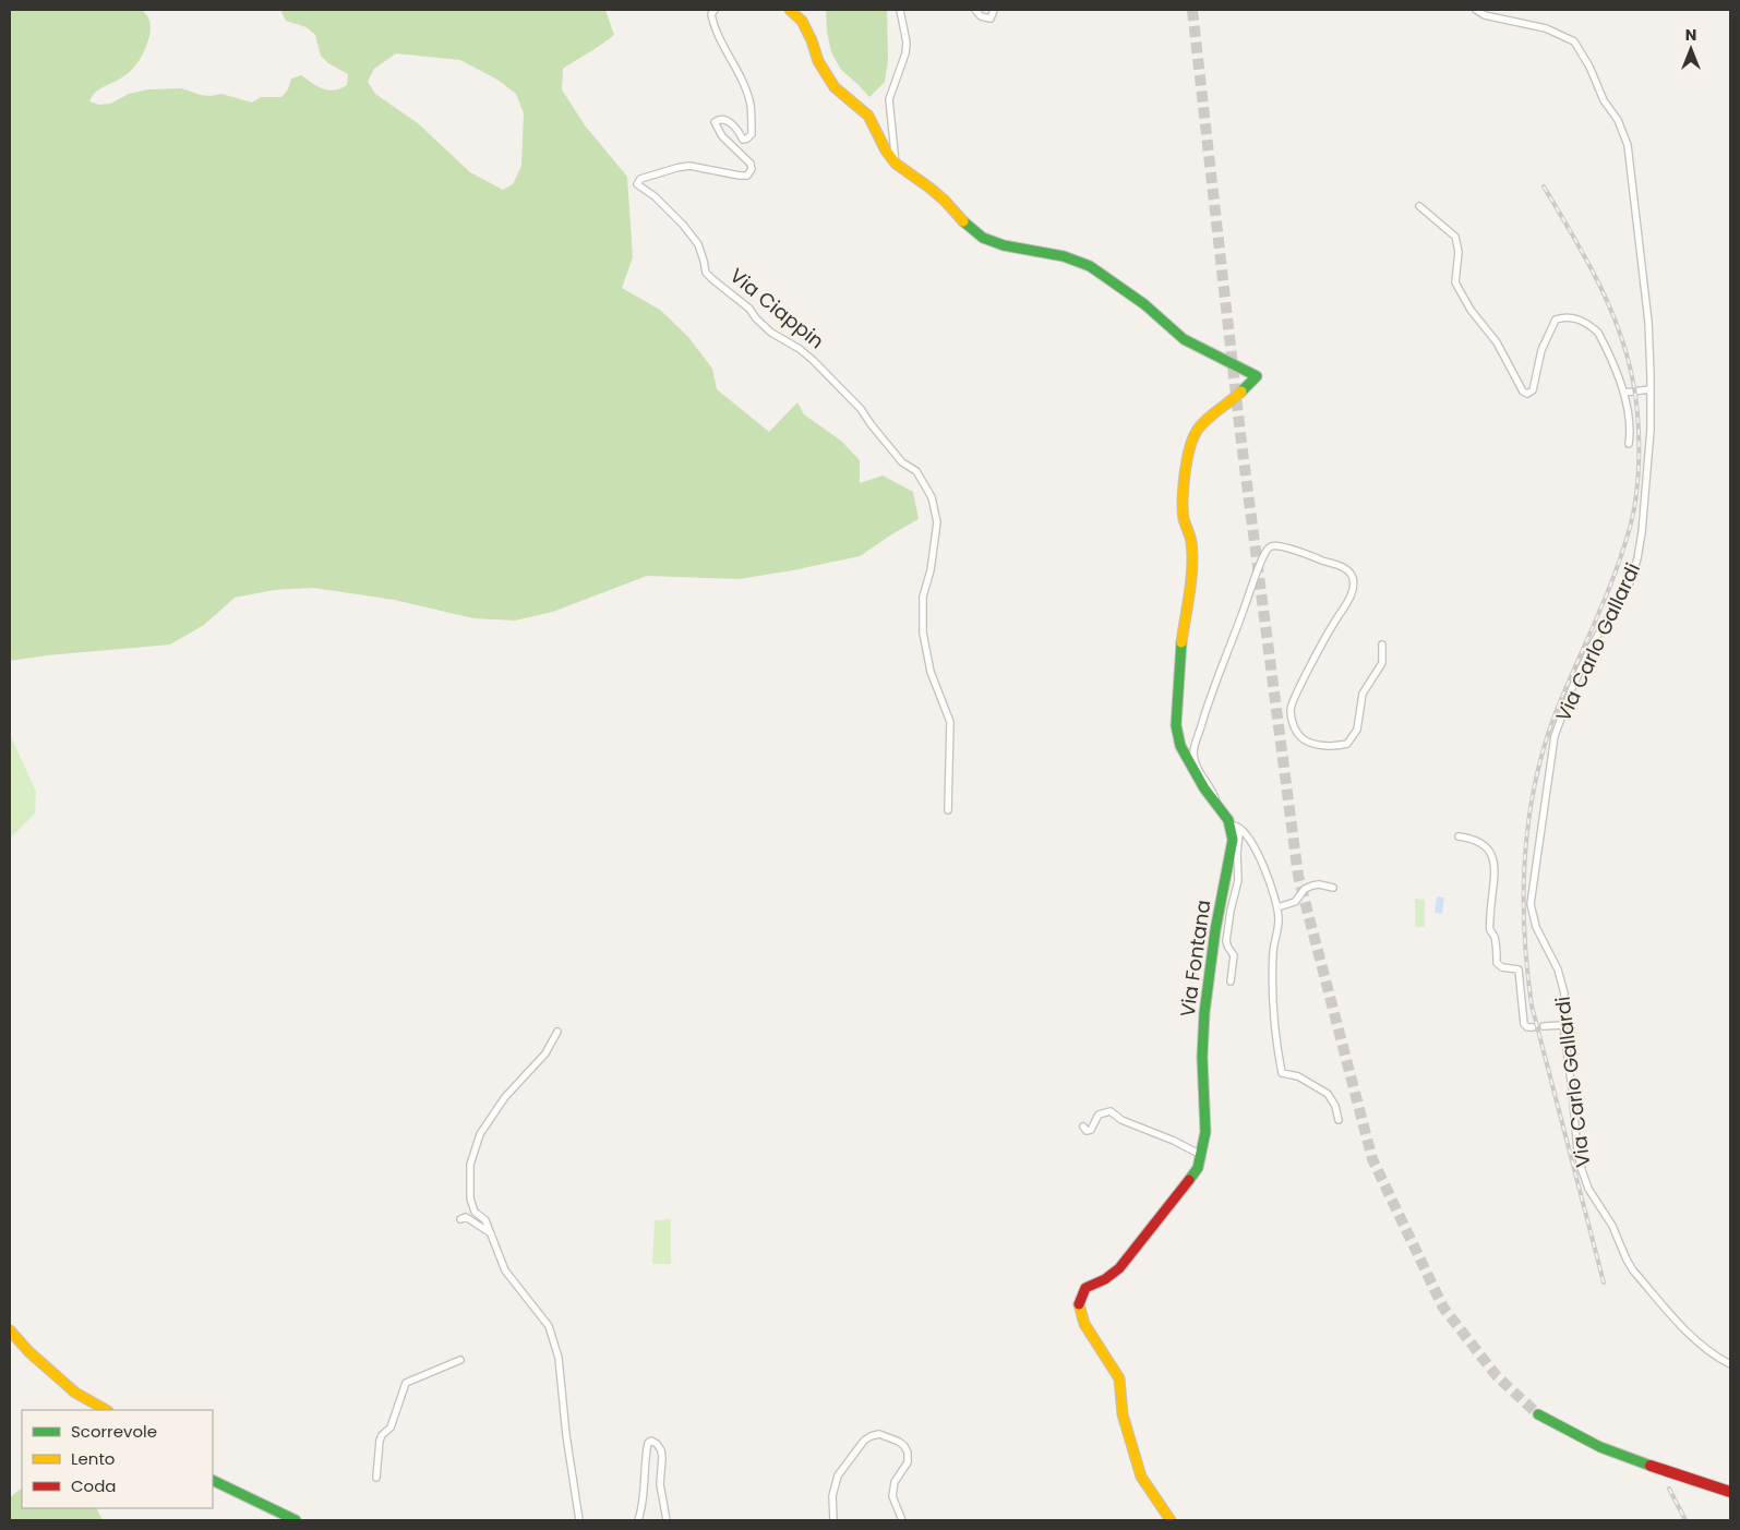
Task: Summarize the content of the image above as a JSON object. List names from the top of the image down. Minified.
{"streets":{"main road":["Via Fontana"],"street":["Via Ciappin","Via Carlo Gallardi"]},"legend":["Scorrevole","Lento","Coda"],"north":"top"}
